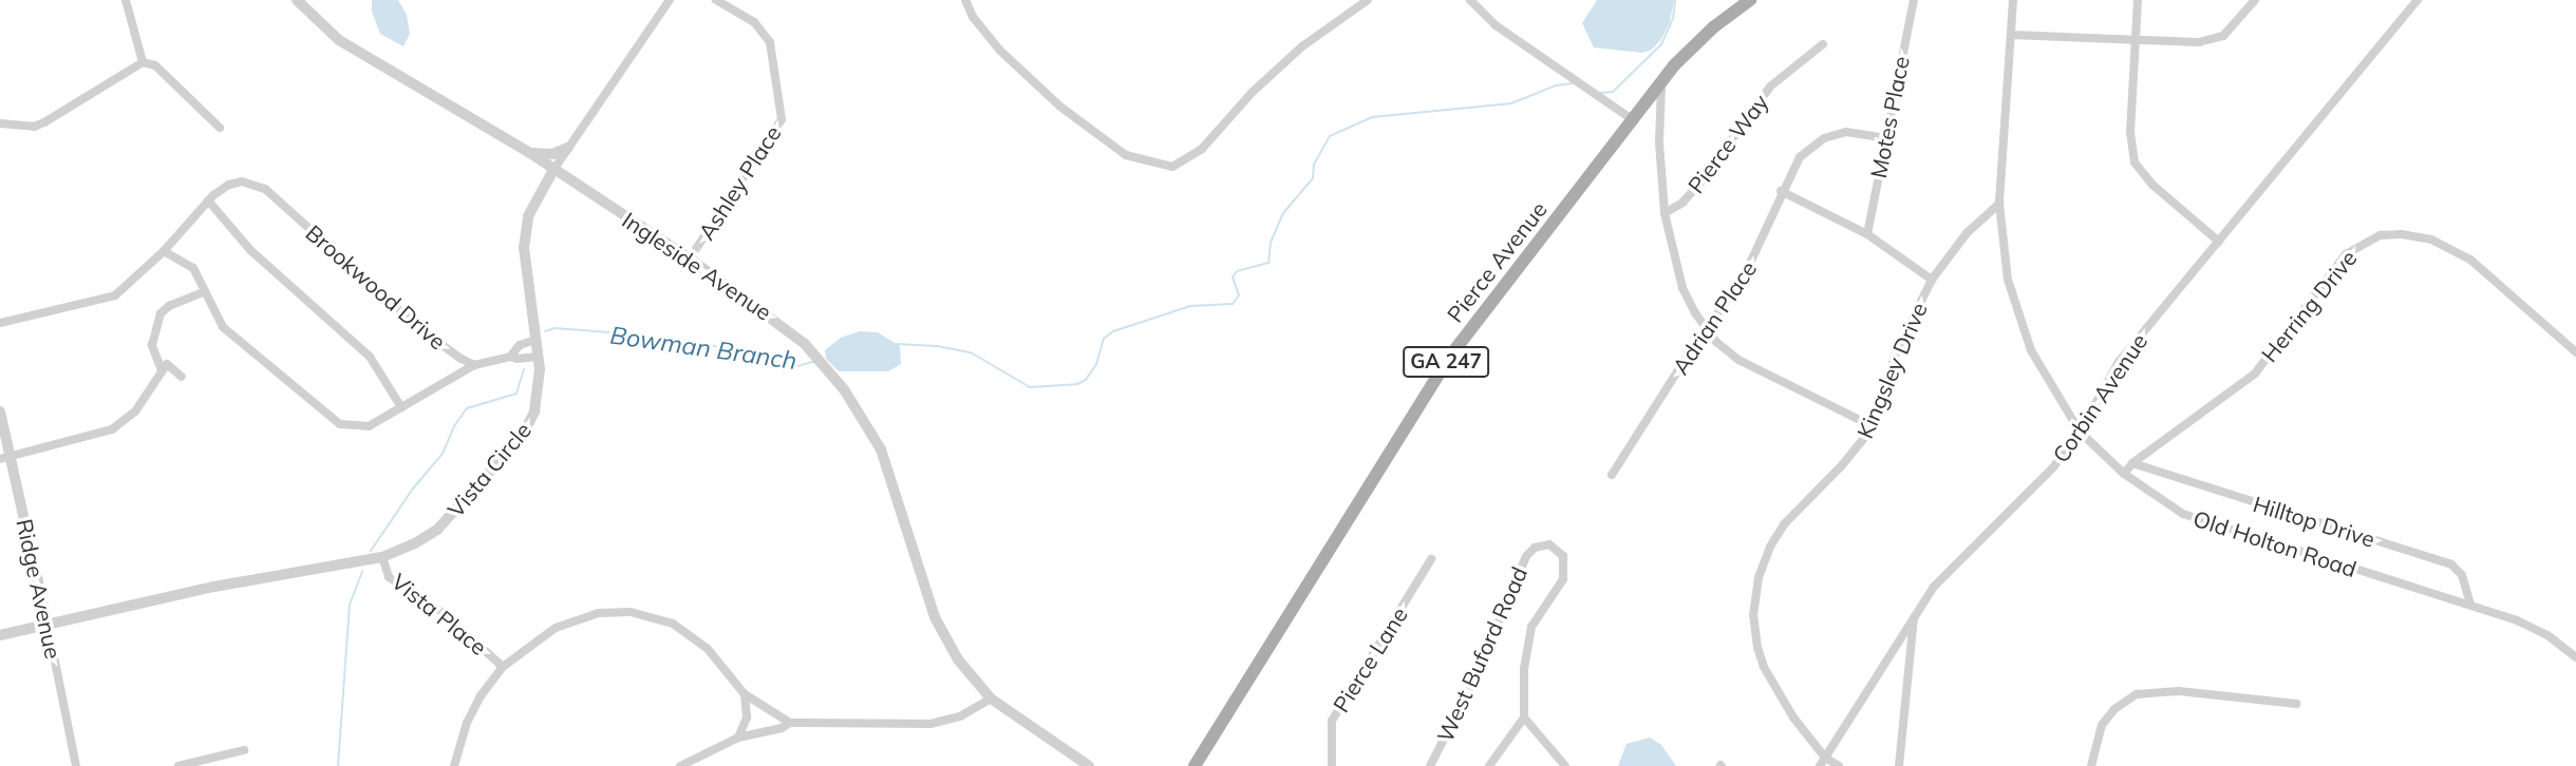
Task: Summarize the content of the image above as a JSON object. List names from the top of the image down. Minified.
{"streets":{"main road":["Pierce Avenue","GA 247"],"street":["Motes Place","Pierce Way","Ashley Place","Ingleside Avenue","Brookwood Drive","Herring Drive","Adrian Place","Kingsley Drive","Corbin Avenue","Vista Circle","Hilltop Drive","Old Holton Road","Ridge Avenue","Vista Place","West Buford Road","Pierce Lane"]},"crossings":[["Motes Place","Adrian Place"],["Ashley Place","Ingleside Avenue"],["Ingleside Avenue","Vista Circle"],["Herring Drive","Hilltop Drive"],["Herring Drive","Old Holton Road"],["Kingsley Drive","Corbin Avenue"],["Kingsley Drive","Old Holton Road"],["Corbin Avenue","Old Holton Road"],["Vista Circle","Ridge Avenue"],["Vista Circle","Vista Place"],["Hilltop Drive","Old Holton Road"]],"water":["Bowman Branch"]}
